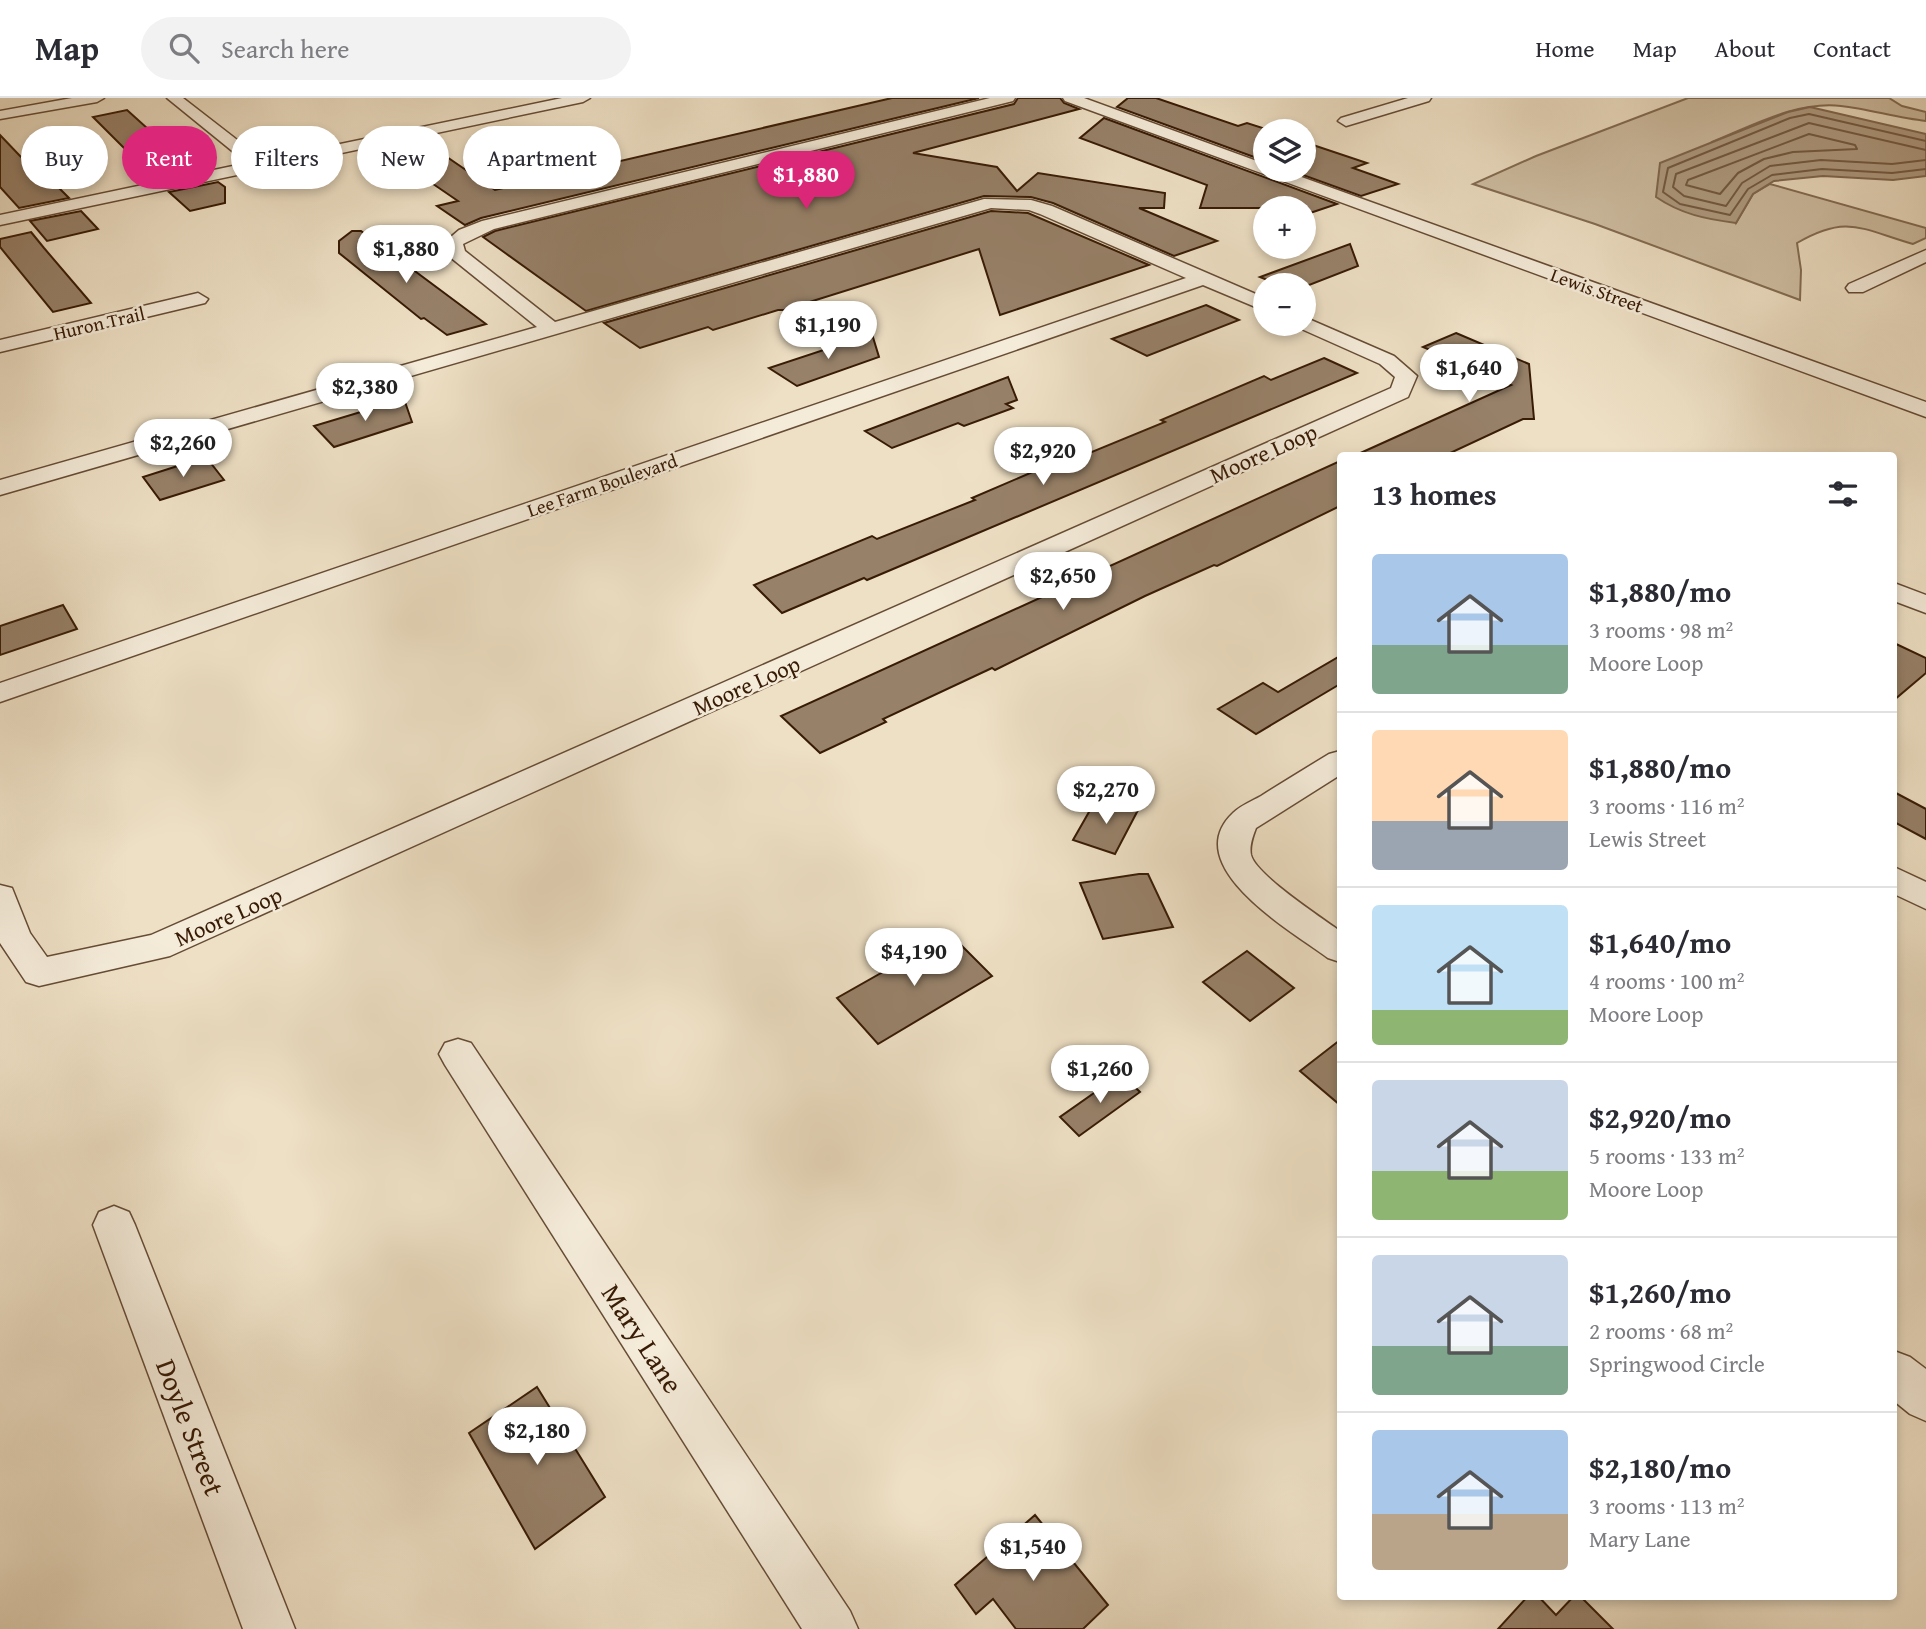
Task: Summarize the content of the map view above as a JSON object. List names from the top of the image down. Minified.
{"streets":{"street":["Lewis Street","Huron Trail","Moore Loop","Lee Farm Boulevard","Mary Lane","Doyle Street"]},"page":{"header":"Map","search":"Search here","nav":["Home","Map","About","Contact"],"map_buttons":["+","−"],"chip":["Buy","Rent","Filters","New","Apartment"],"price":["$1,880","$1,880","$1,190","$1,640","$2,380","$2,260","$2,920","$2,650","$2,270","$4,190","$1,260","$2,180","$1,540"],"heading":"13 homes","list":[{"name":"$1,880/mo","note":"3 rooms · 98 m² · Moore Loop"},{"name":"$1,880/mo","note":"3 rooms · 116 m² · Lewis Street"},{"name":"$1,640/mo","note":"4 rooms · 100 m² · Moore Loop"},{"name":"$2,920/mo","note":"5 rooms · 133 m² · Moore Loop"},{"name":"$1,260/mo","note":"2 rooms · 68 m² · Springwood Circle"},{"name":"$2,180/mo","note":"3 rooms · 113 m² · Mary Lane"}]}}
